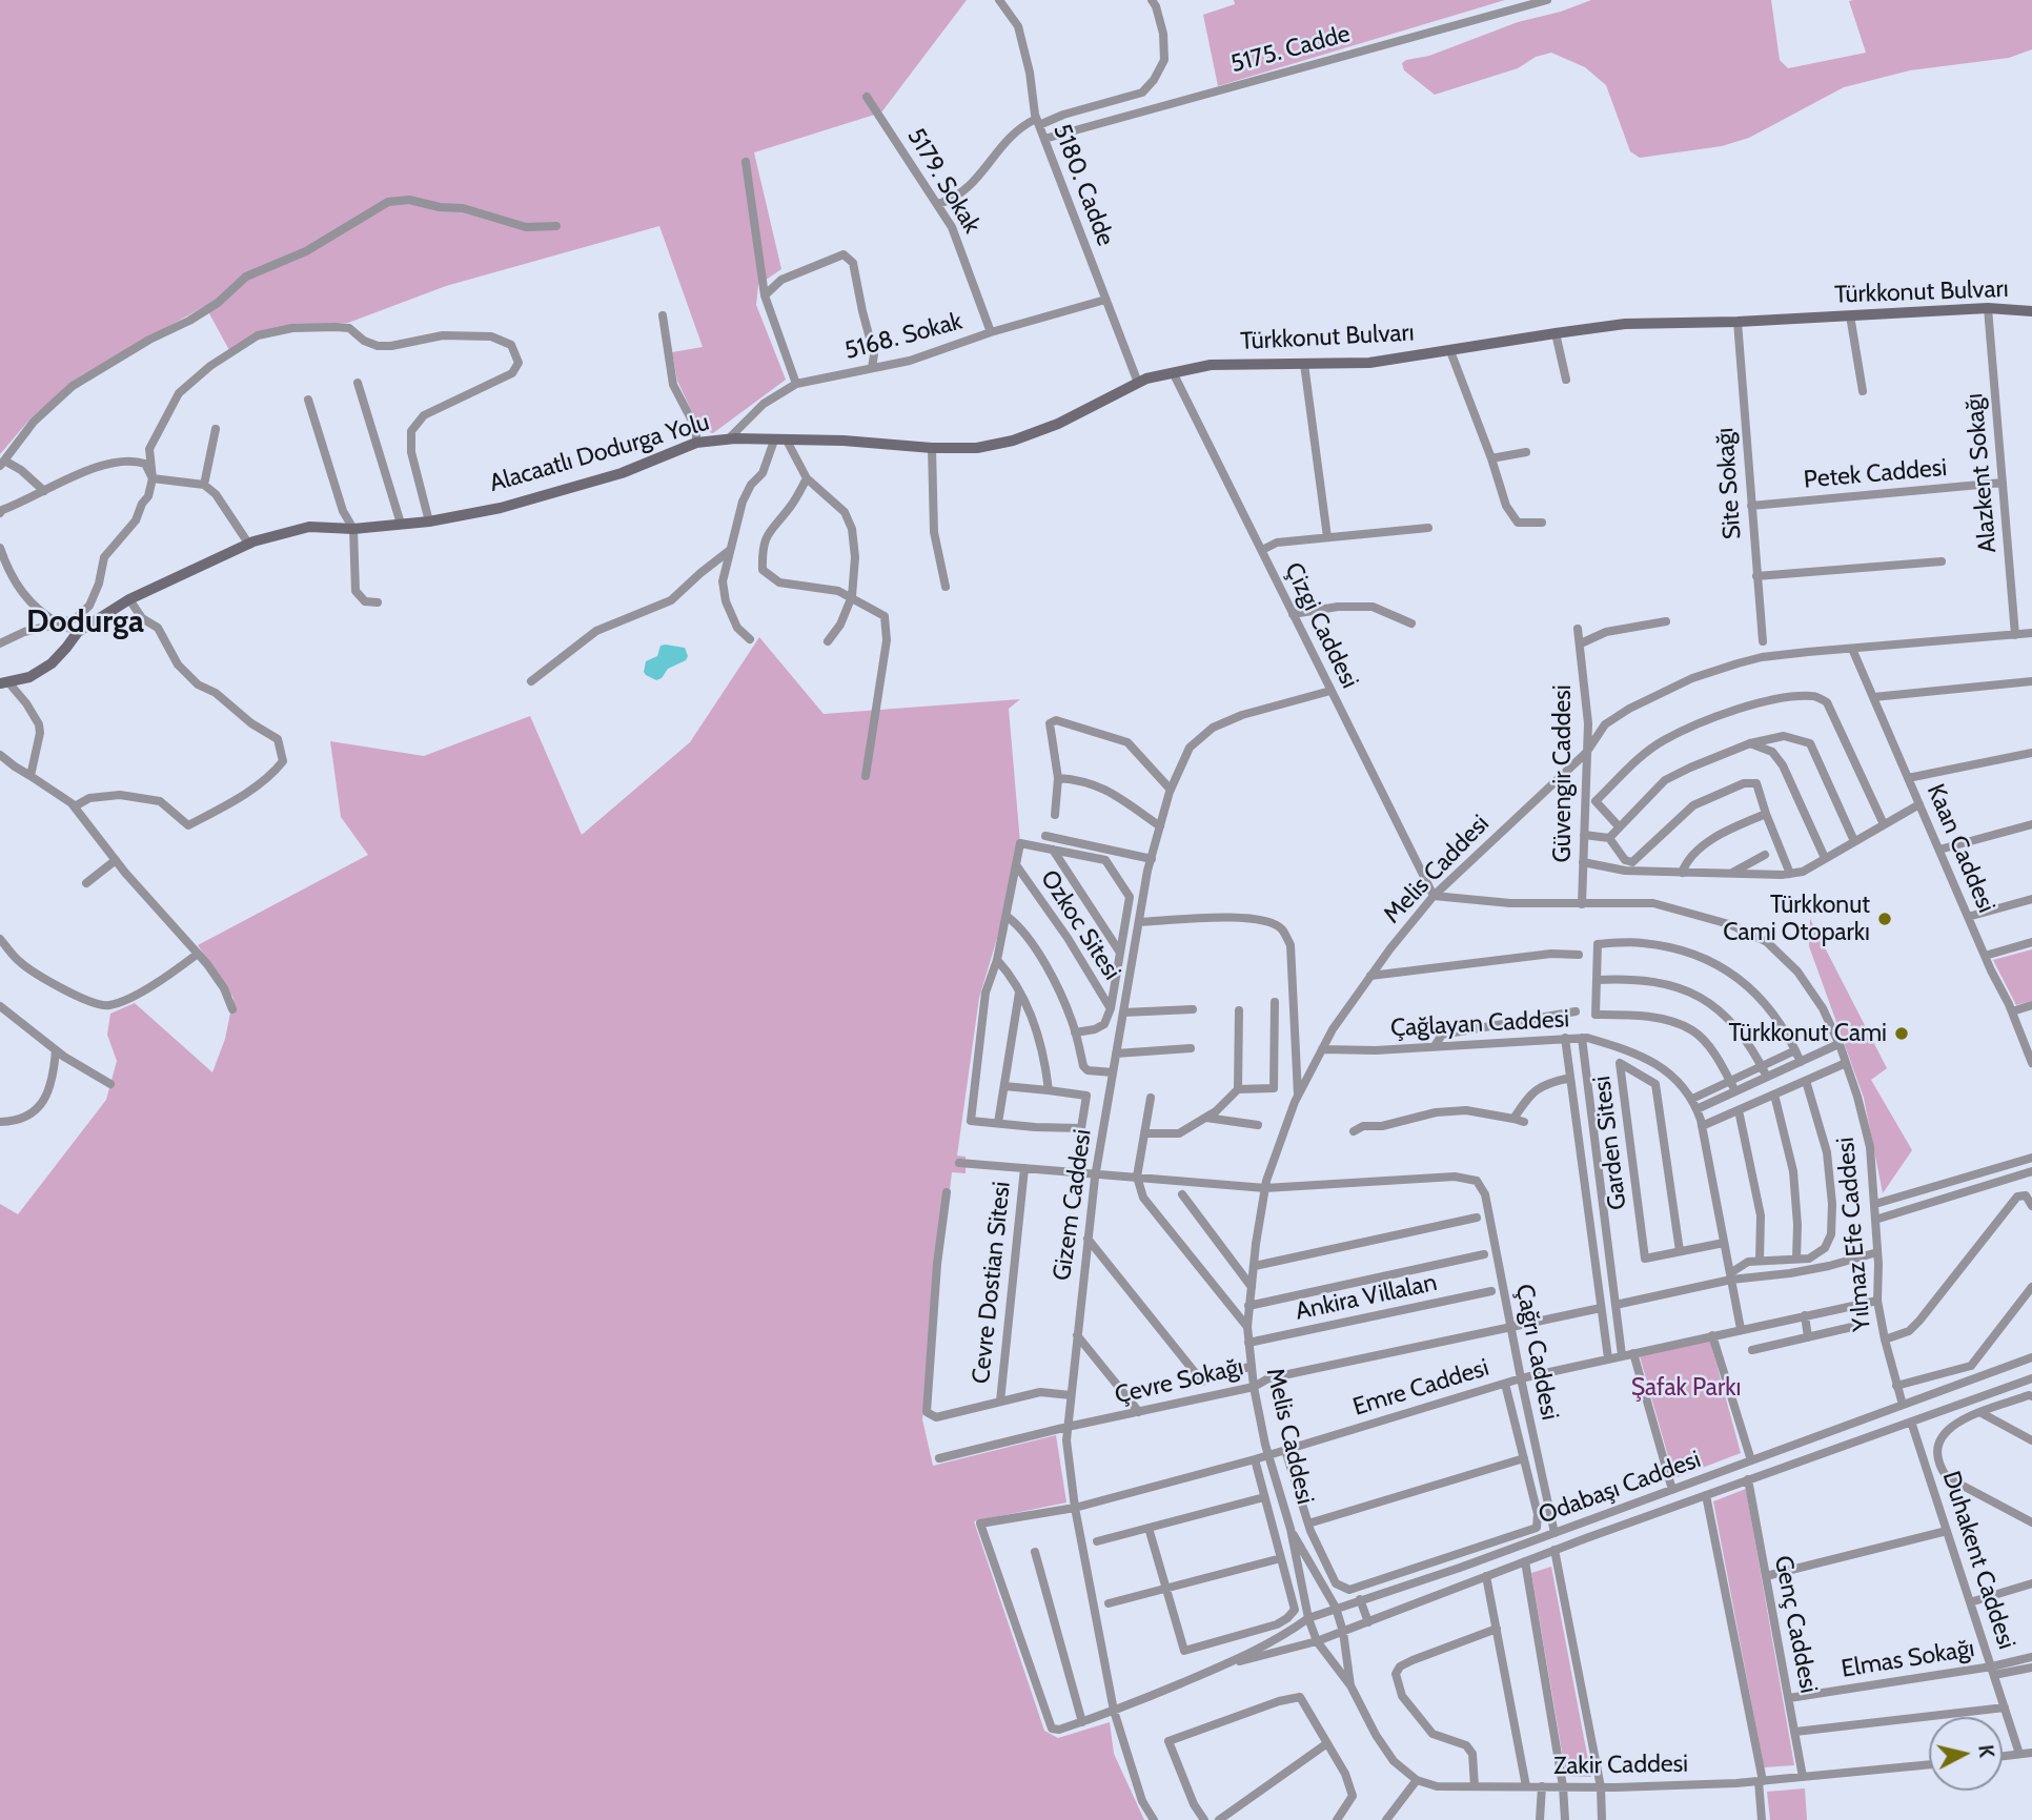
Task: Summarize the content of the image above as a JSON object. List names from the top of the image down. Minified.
{"streets":{"street":["5175. Cadde","5179. Sokak","5180. Cadde","Türkkonut Bulvarı","5168. Sokak","Alacaatlı Dodurga Yolu","Alazkent Sokağı","Petek Caddesi","Site Sokağı","Çizgi Caddesi","Güvengir Caddesi","Kaan Caddesi","Melis Caddesi","Ozkoc Sitesi","Çağlayan Caddesi","Garden Sitesi","Gizem Caddesi","Yılmaz Efe Caddesi","Cevre Dostian Sitesi","Ankira Villalan","Çağrı Caddesi","Çevre Sokağı","Emre Caddesi","Odabaşı Caddesi","Duhakent Caddesi","Genç Caddesi","Elmas Sokağı","Zakir Caddesi"]},"crossings":[["5175. Cadde","5180. Cadde"],["5179. Sokak","5168. Sokak"],["5180. Cadde","Türkkonut Bulvarı"],["5180. Cadde","5168. Sokak"],["Türkkonut Bulvarı","5168. Sokak"],["Türkkonut Bulvarı","Alacaatlı Dodurga Yolu"],["Türkkonut Bulvarı","Alazkent Sokağı"],["Türkkonut Bulvarı","Site Sokağı"],["Türkkonut Bulvarı","Çizgi Caddesi"],["5168. Sokak","Alacaatlı Dodurga Yolu"],["Alazkent Sokağı","Petek Caddesi"],["Alazkent Sokağı","Melis Caddesi"],["Petek Caddesi","Site Sokağı"],["Çizgi Caddesi","Melis Caddesi"],["Çizgi Caddesi","Gizem Caddesi"],["Çizgi Caddesi","Yılmaz Efe Caddesi"],["Güvengir Caddesi","Melis Caddesi"],["Güvengir Caddesi","Yılmaz Efe Caddesi"],["Kaan Caddesi","Melis Caddesi"],["Melis Caddesi","Çağlayan Caddesi"],["Melis Caddesi","Yılmaz Efe Caddesi"],["Melis Caddesi","Ankira Villalan"],["Melis Caddesi","Çağrı Caddesi"],["Melis Caddesi","Çevre Sokağı"],["Melis Caddesi","Emre Caddesi"],["Melis Caddesi","Odabaşı Caddesi"],["Çağlayan Caddesi","Garden Sitesi"],["Çağlayan Caddesi","Emre Caddesi"],["Gizem Caddesi","Çevre Sokağı"],["Gizem Caddesi","Emre Caddesi"],["Gizem Caddesi","Odabaşı Caddesi"],["Yılmaz Efe Caddesi","Emre Caddesi"],["Yılmaz Efe Caddesi","Odabaşı Caddesi"],["Çağrı Caddesi","Çevre Sokağı"],["Çağrı Caddesi","Emre Caddesi"],["Çağrı Caddesi","Odabaşı Caddesi"],["Emre Caddesi","Odabaşı Caddesi"],["Odabaşı Caddesi","Duhakent Caddesi"],["Odabaşı Caddesi","Genç Caddesi"],["Duhakent Caddesi","Elmas Sokağı"],["Genç Caddesi","Elmas Sokağı"],["Genç Caddesi","Zakir Caddesi"]],"districts":["Dodurga"],"parks":["Şafak Parkı"],"places":["Türkkonut Cami Otoparkı","Türkkonut Cami"],"north":"right"}
